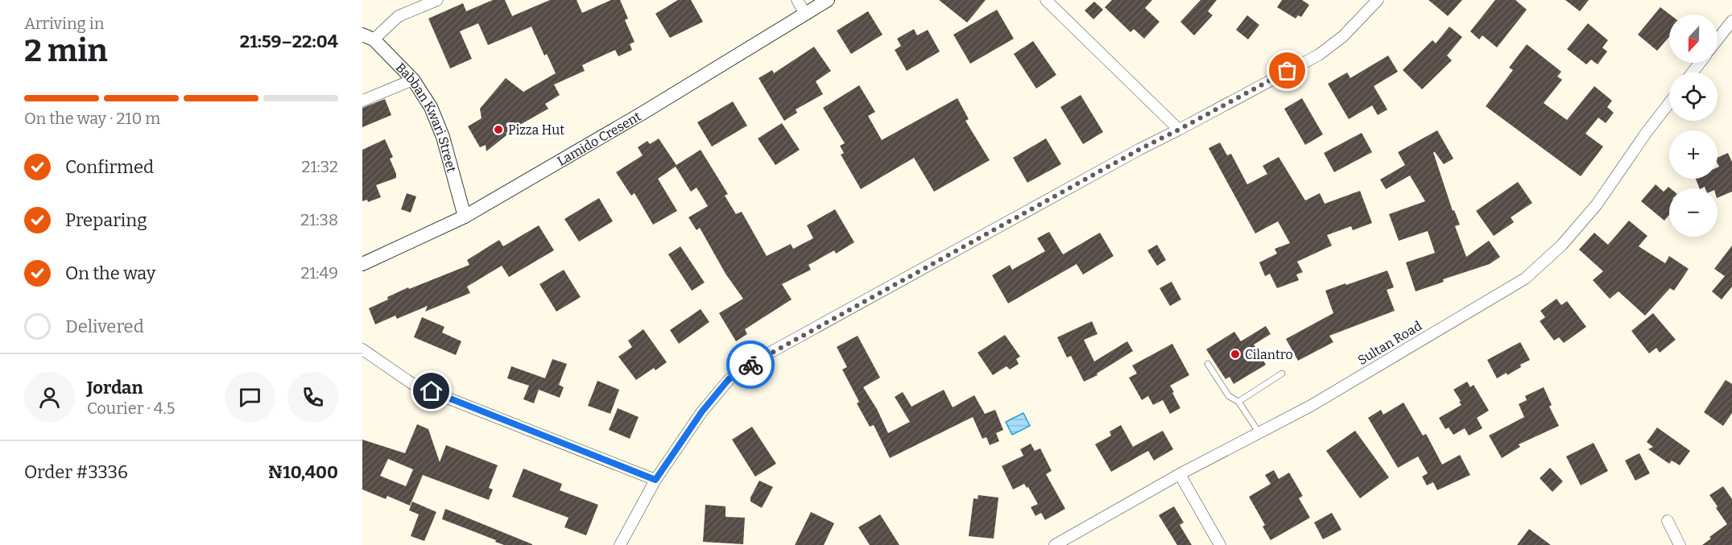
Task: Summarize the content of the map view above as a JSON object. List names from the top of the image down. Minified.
{"streets":{"street":["Babban Kwari Street","Lamido Cresent","Sultan Road"]},"crossings":[["Babban Kwari Street","Lamido Cresent"]],"places":["Pizza Hut","Cilantro"],"north":"bottom","page":{"heading":["2 min","Arriving in","21:59–22:04"],"panel":["Jordan","Courier · 4.5","Order #3336","₦10,400"],"map_buttons":["+","−"],"bar":"On the way · 210 m","list":[["Confirmed","21:32"],["Preparing","21:38"],["On the way","21:49"],"Delivered"]}}
